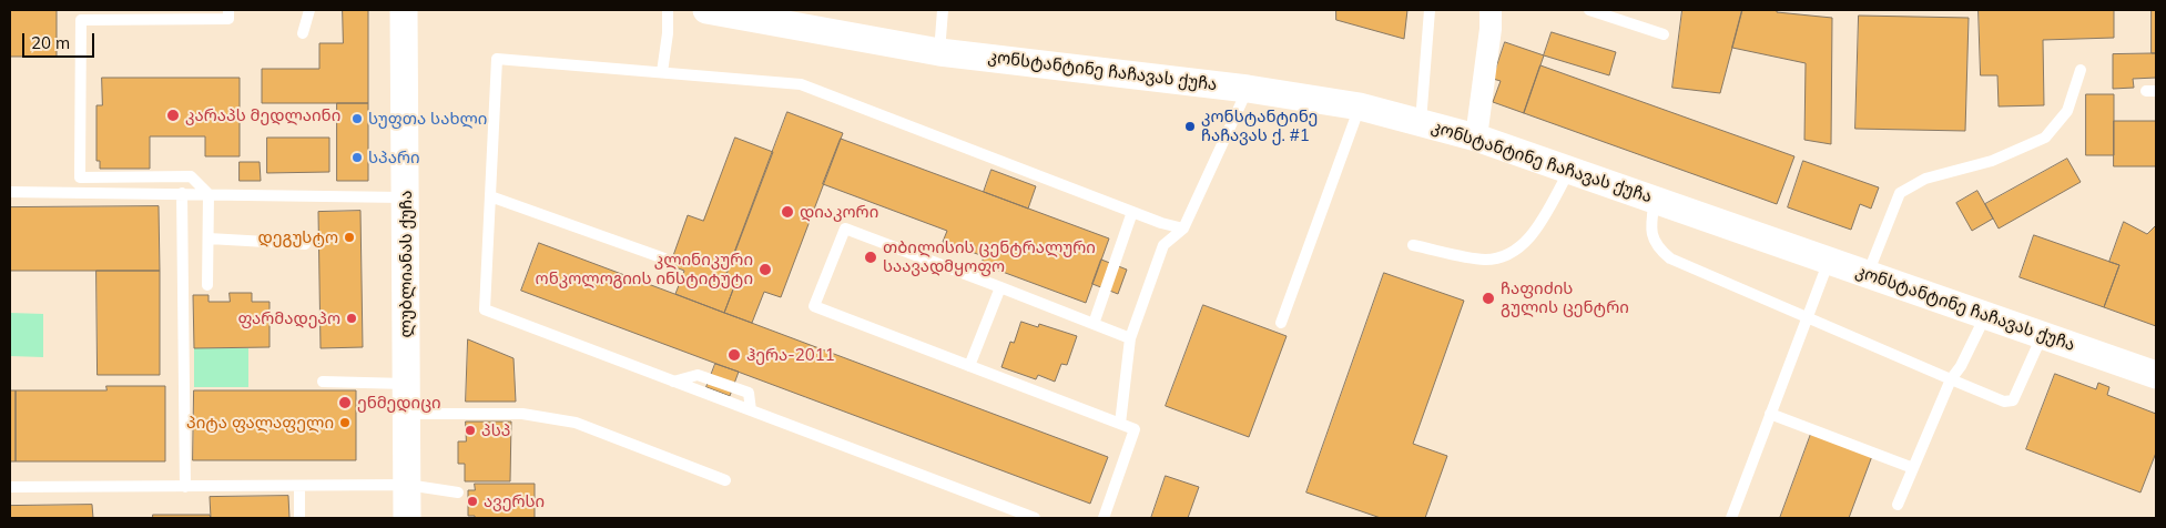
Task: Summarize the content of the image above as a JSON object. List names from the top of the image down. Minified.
{"streets":{"street":["კონსტანტინე ჩაჩავას ქუჩა","ლუბლიანას ქუჩა"]},"places":["კარაპს მედლაინი","სუფთა სახლი","კონსტანტინე ჩაჩავას ქ. #1","სპარი","დიაკორი","დეგუსტო","თბილისის ცენტრალური საავადმყოფო","კლინიკური ონკოლოგიის ინსტიტუტი","ჩაფიძის გულის ცენტრი","ფარმადეპო","ჰერა-2011","ენმედიცი","პიტა ფალაფელი","პსპ","ავერსი"],"scale_bar":"20 m"}
